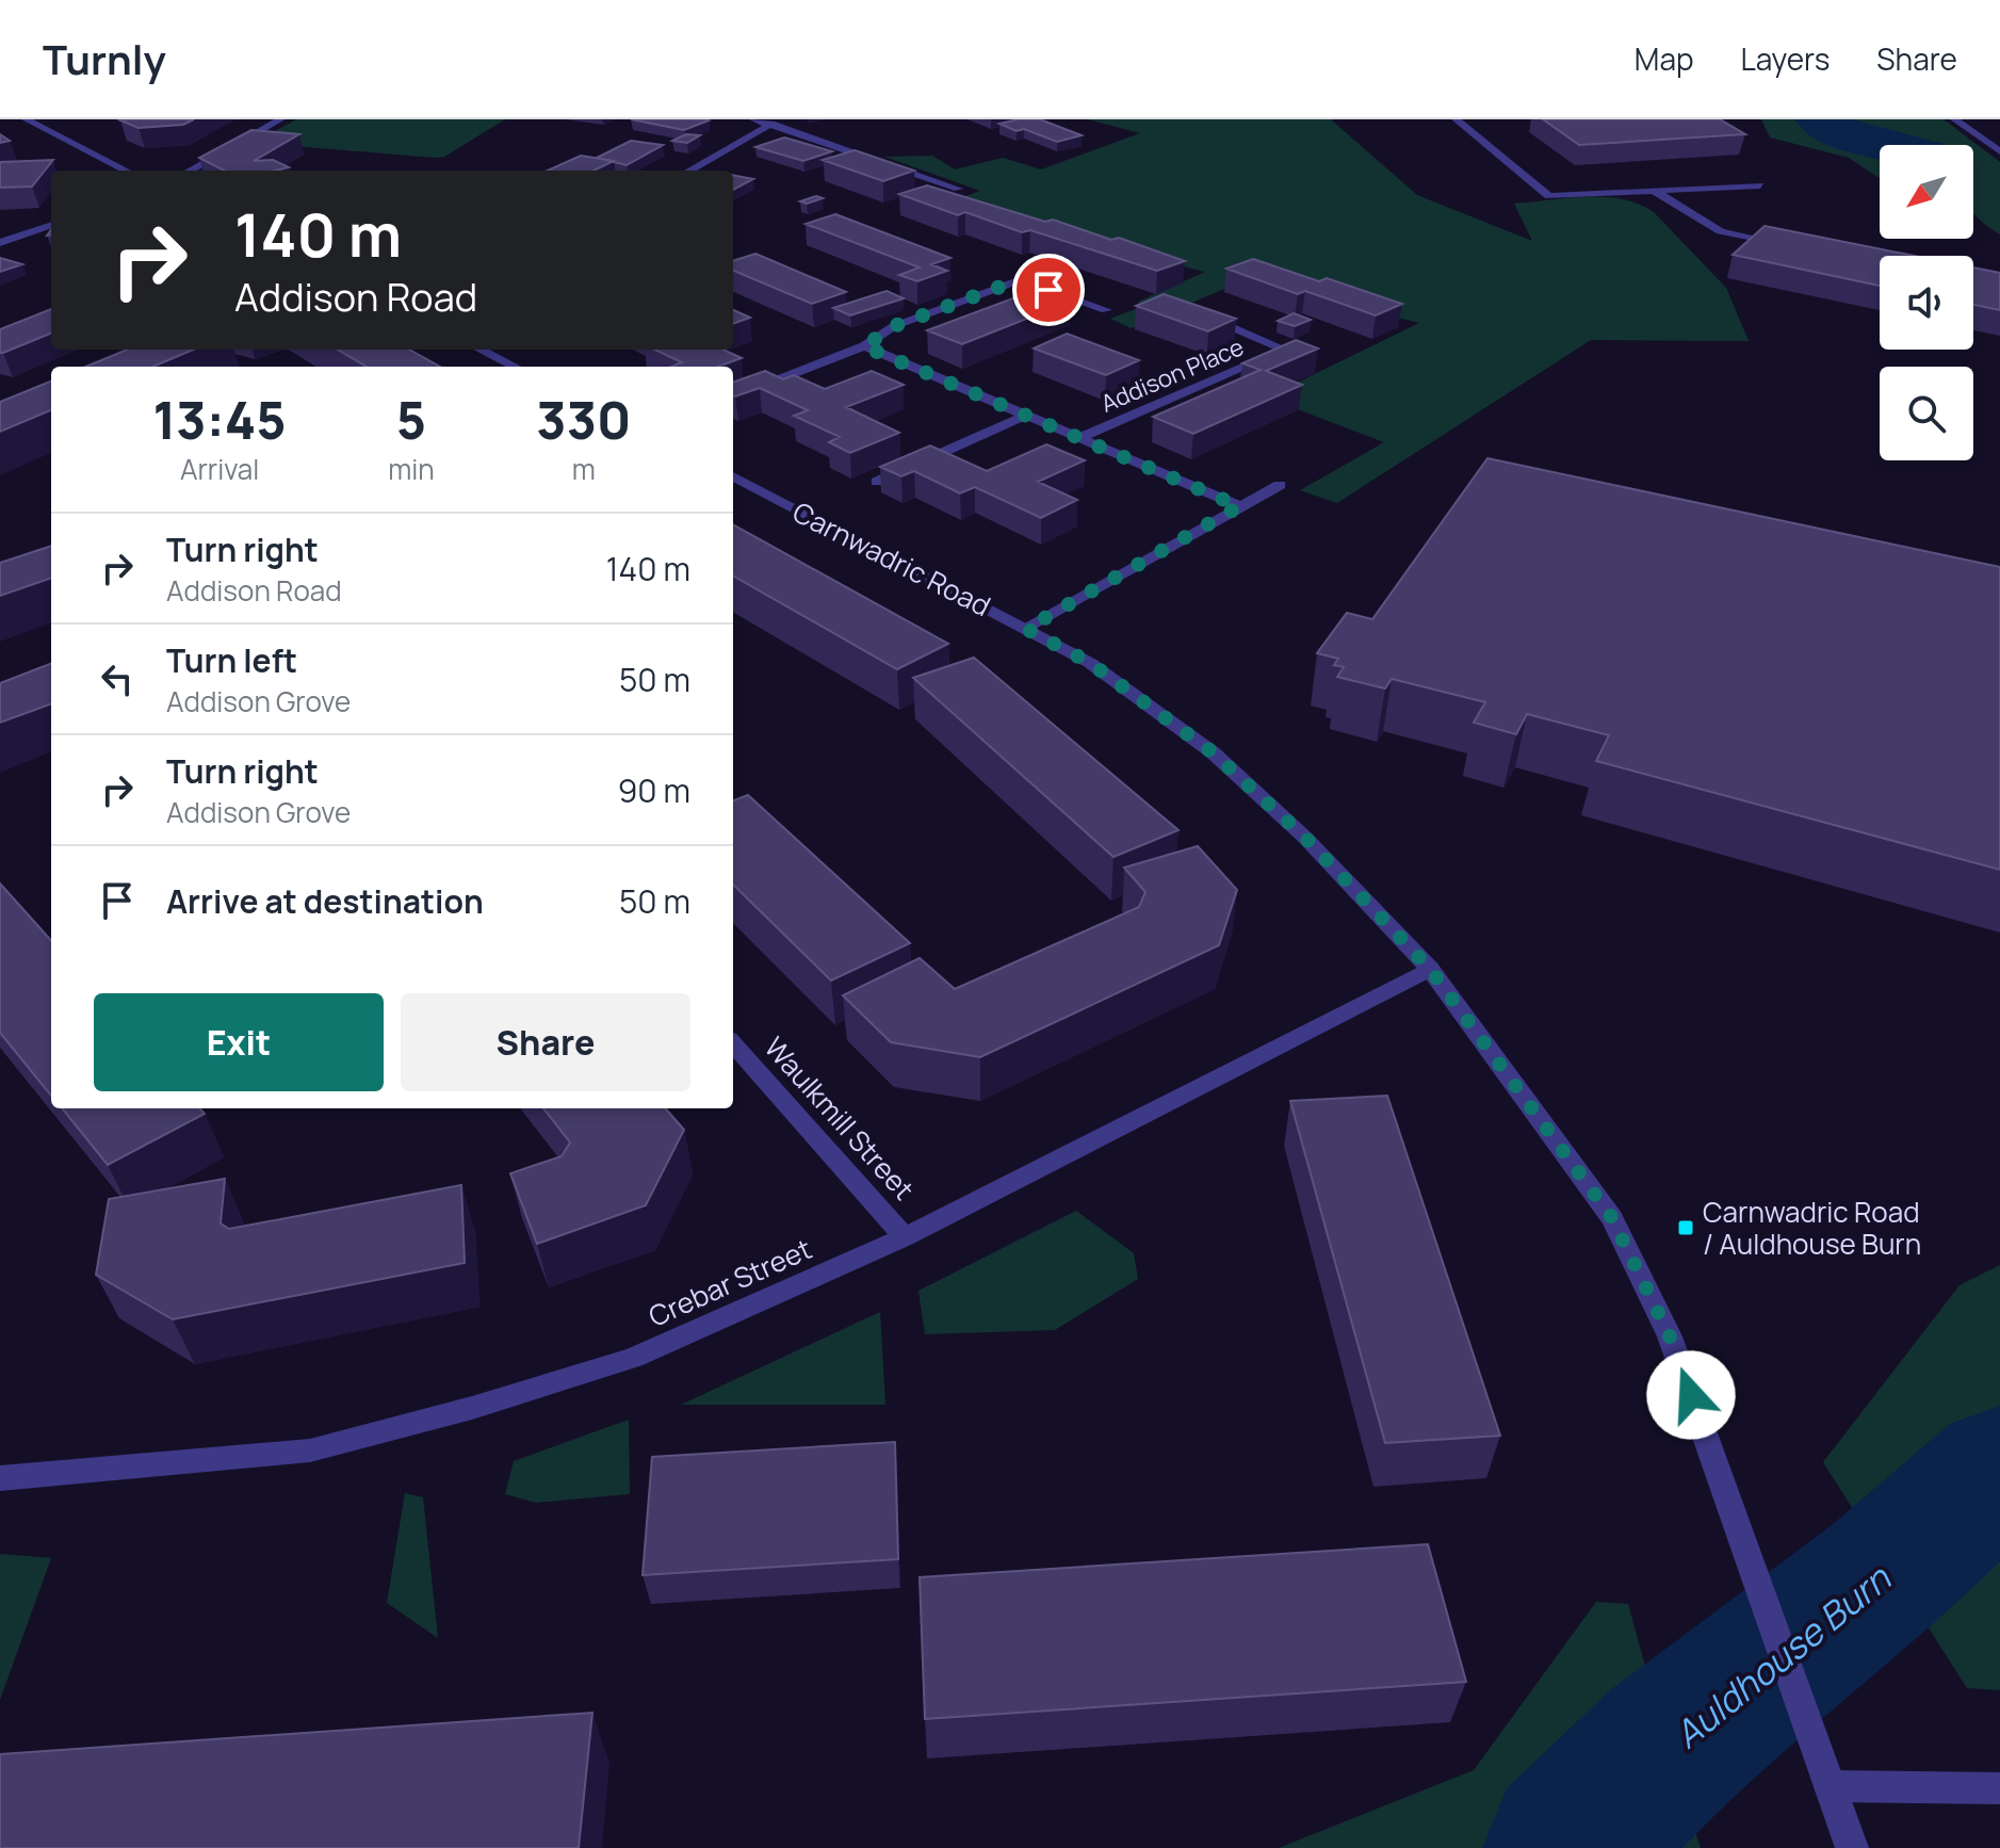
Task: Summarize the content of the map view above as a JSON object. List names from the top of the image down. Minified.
{"streets":{"street":["Addison Place","Carnwadric Road","Waulkmill Street","Crebar Street"]},"crossings":[["Carnwadric Road","Crebar Street"],["Waulkmill Street","Crebar Street"]],"water":["Auldhouse Burn"],"places":{"transit":["Carnwadric Road / Auldhouse Burn"]},"north":"bottom left","page":{"header":"Turnly","nav":["Map","Layers","Share"],"turn":["140 m","Addison Road"],"eta":["13:45","Arrival","5","min","330","m"],"list":[{"name":"Turn right","note":"Addison Road","value":"140 m"},{"name":"Turn left","note":"Addison Grove","value":"50 m"},{"name":"Turn right","note":"Addison Grove","value":"90 m"},{"name":"Arrive at destination","value":"50 m"}],"buttons":["Exit","Share"]}}
